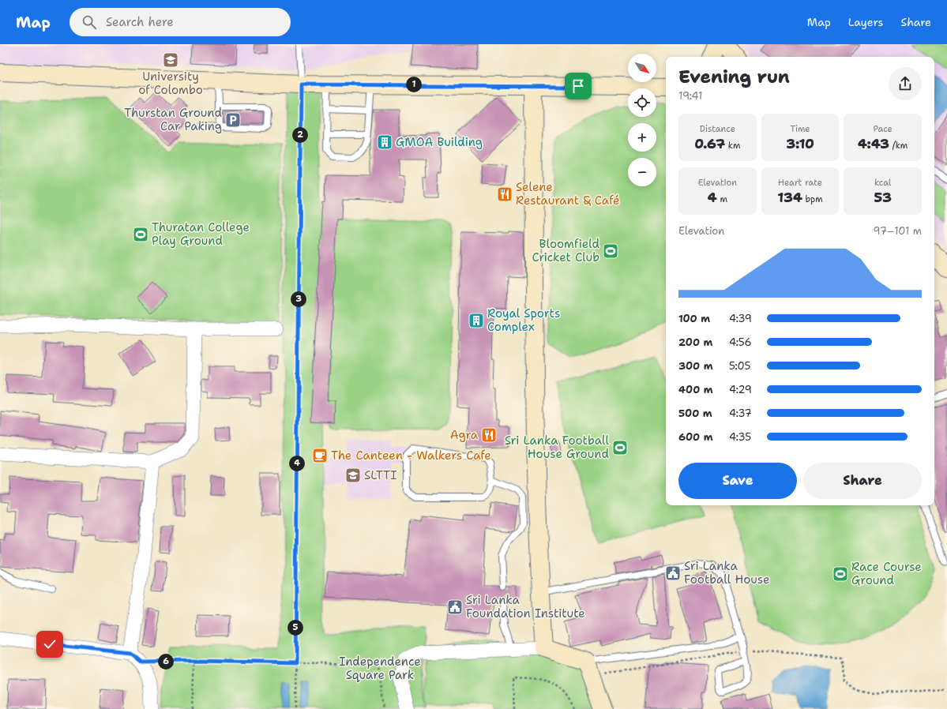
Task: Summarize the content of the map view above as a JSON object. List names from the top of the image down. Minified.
{"parks":["Independence Square Park"],"places":{"school or university":["University of Colombo","SLTTI"],"parking":["Thurstan Ground Car Paking"],"building":["GMOA Building","Royal Sports Complex"],"restaurant":["Selene Restaurant & Café","Agra"],"sports":["Thuratan College Play Ground","Bloomfield Cricket Club","Sri Lanka Football House Ground","Race Course Ground"],"cafe":["The Canteen - Walkers Cafe"],"public building":["Sri Lanka Football House","Sri Lanka Foundation Institute"]},"north":"bottom right","page":{"header":"Map","search":"Search here","nav":["Map","Layers","Share"],"map_buttons":["+","−"],"heading":["Evening run","19:41"],"pins":["1","2","3","4","5","6"],"stats":[["Distance","0.67 km"],["Time","3:10"],["Pace","4:43 /km"],["Elevation","4 m"],["Heart rate","134 bpm"],["kcal","53"]],"chart":["Elevation","97–101 m"],"list":[{"name":"100 m","note":"4:39"},{"name":"200 m","note":"4:56"},{"name":"300 m","note":"5:05"},{"name":"400 m","note":"4:29"},{"name":"500 m","note":"4:37"},{"name":"600 m","note":"4:35"}],"buttons":["Save","Share"]}}
